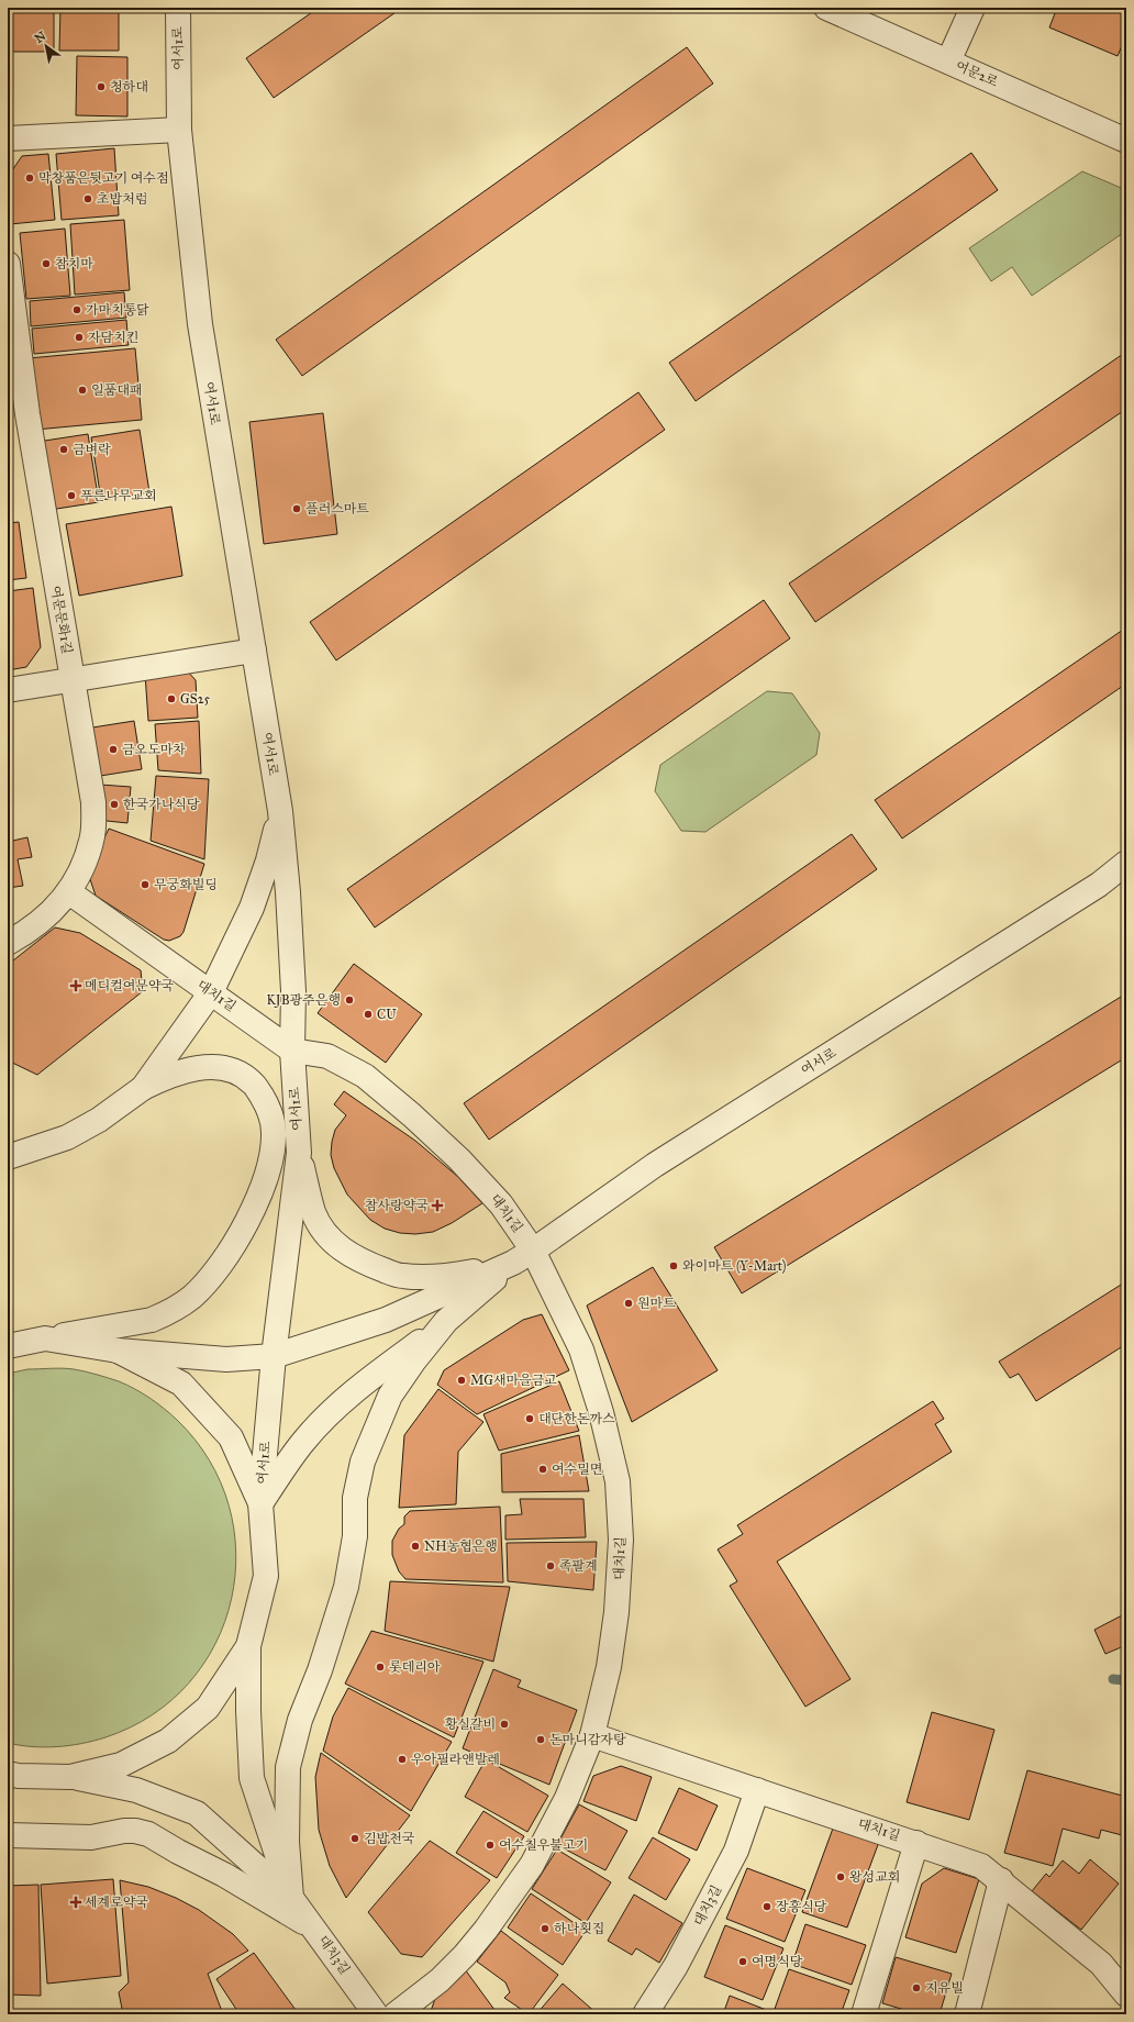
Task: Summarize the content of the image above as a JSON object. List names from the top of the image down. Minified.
{"streets":{"street":["여서1로","여문2로","여문문화1길","대치1길","여서로","대치3길"]},"crossings":[["여서1로","대치1길"],["여문문화1길","대치1길"],["대치1길","여서로"],["대치1길","대치3길"]],"places":{"other":["청하대","막창품은뒷고기 여수점","초밥처럼","참치마","가마치통닭","자담치킨","일품대패","금벼락","푸른나무교회","플러스마트","GS25","금오도마차","한국가나식당","무궁화빌딩","KJB광주은행","CU","와이마트 (Y-Mart)","원마트","MG새마을금고","대단한돈까스","여수밀면","NH농협은행","족팔계","롯데리아","황실갈비","돈마니감자탕","우아필라앤발레","김밥천국","여수칠우불고기","왕성교회","장흥식당","하나횟집","여명식당","지유빌"],"health":["메디컬여문약국","참사랑약국","세계로약국"]},"north":"top left"}
